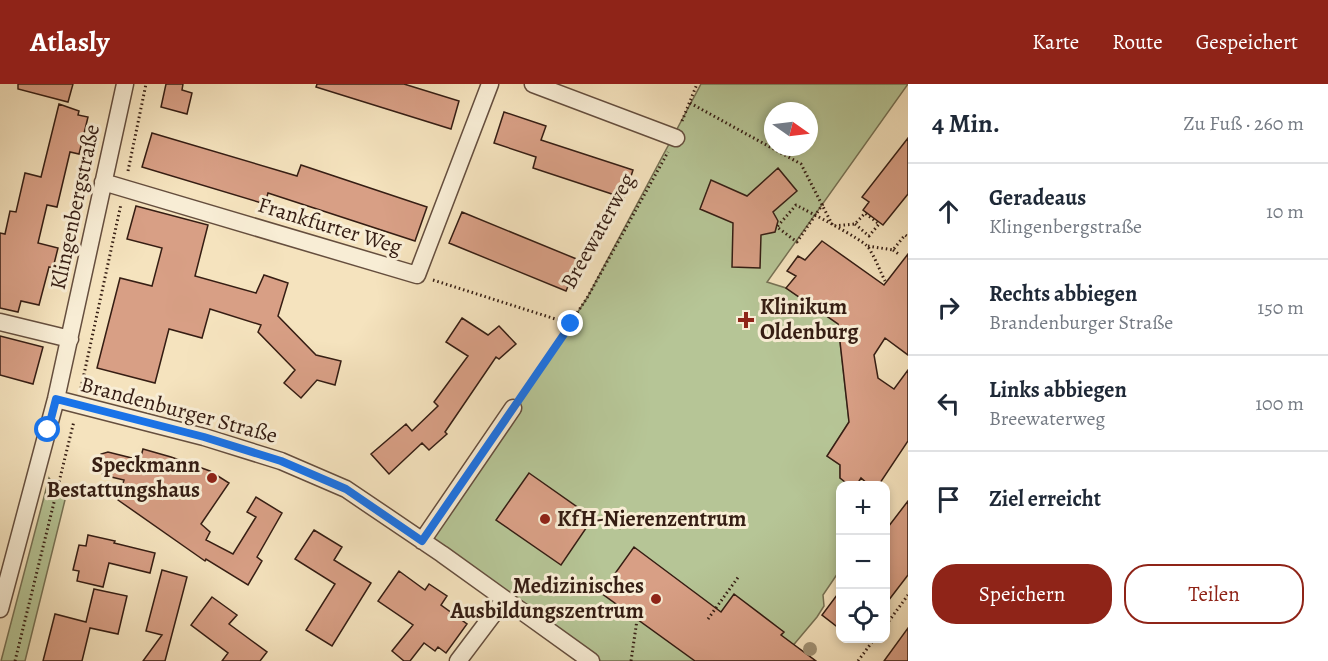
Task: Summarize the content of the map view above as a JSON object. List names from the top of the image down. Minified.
{"streets":{"street":["Klingenbergstraße","Frankfurter Weg","Brandenburger Straße"],"path":["Breewaterweg"]},"crossings":[["Klingenbergstraße","Frankfurter Weg"],["Klingenbergstraße","Brandenburger Straße"]],"places":{"health":["Klinikum Oldenburg"],"other":["Speckmann Bestattungshaus","KfH-Nierenzentrum","Medizinisches Ausbildungszentrum"]},"north":"right","page":{"header":"Atlasly","nav":["Karte","Route","Gespeichert"],"heading":["4 Min.","Zu Fuß · 260 m"],"list":[["Geradeaus","Klingenbergstraße","10 m"],["Rechts abbiegen","Brandenburger Straße","150 m"],["Links abbiegen","Breewaterweg","100 m"],"Ziel erreicht"],"map_buttons":["+","−"],"buttons":["Speichern","Teilen"]}}
